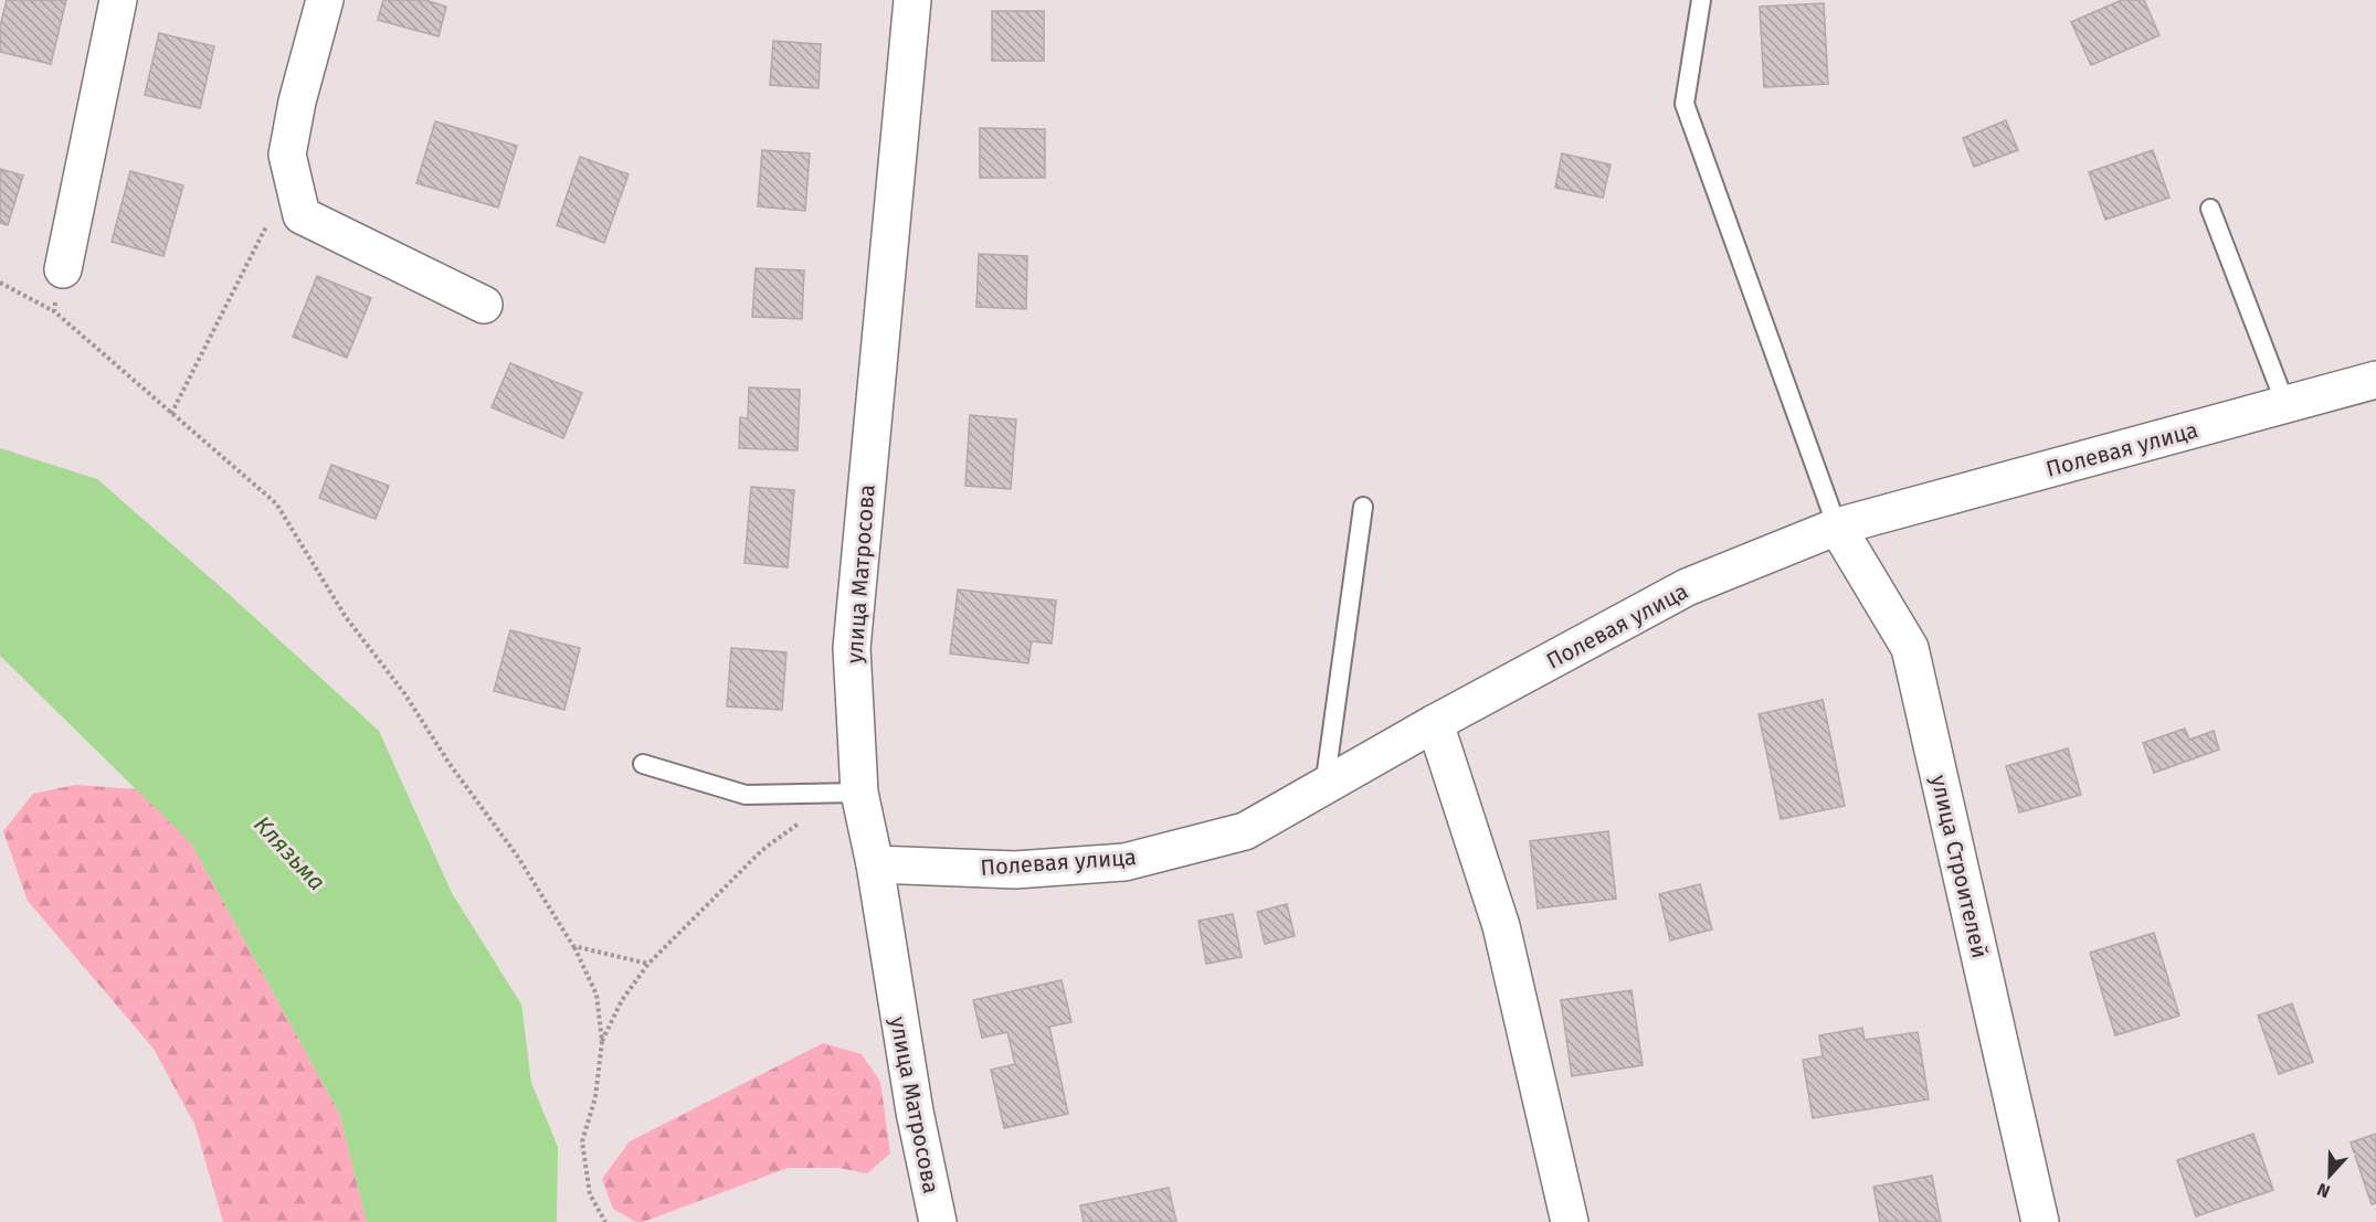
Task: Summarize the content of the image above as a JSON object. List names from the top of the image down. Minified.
{"streets":{"street":["Полевая улица","улица Матросова","улица Строителей"]},"crossings":[["Полевая улица","улица Матросова"],["Полевая улица","улица Строителей"]],"water":["Клязьма"],"north":"bottom"}
